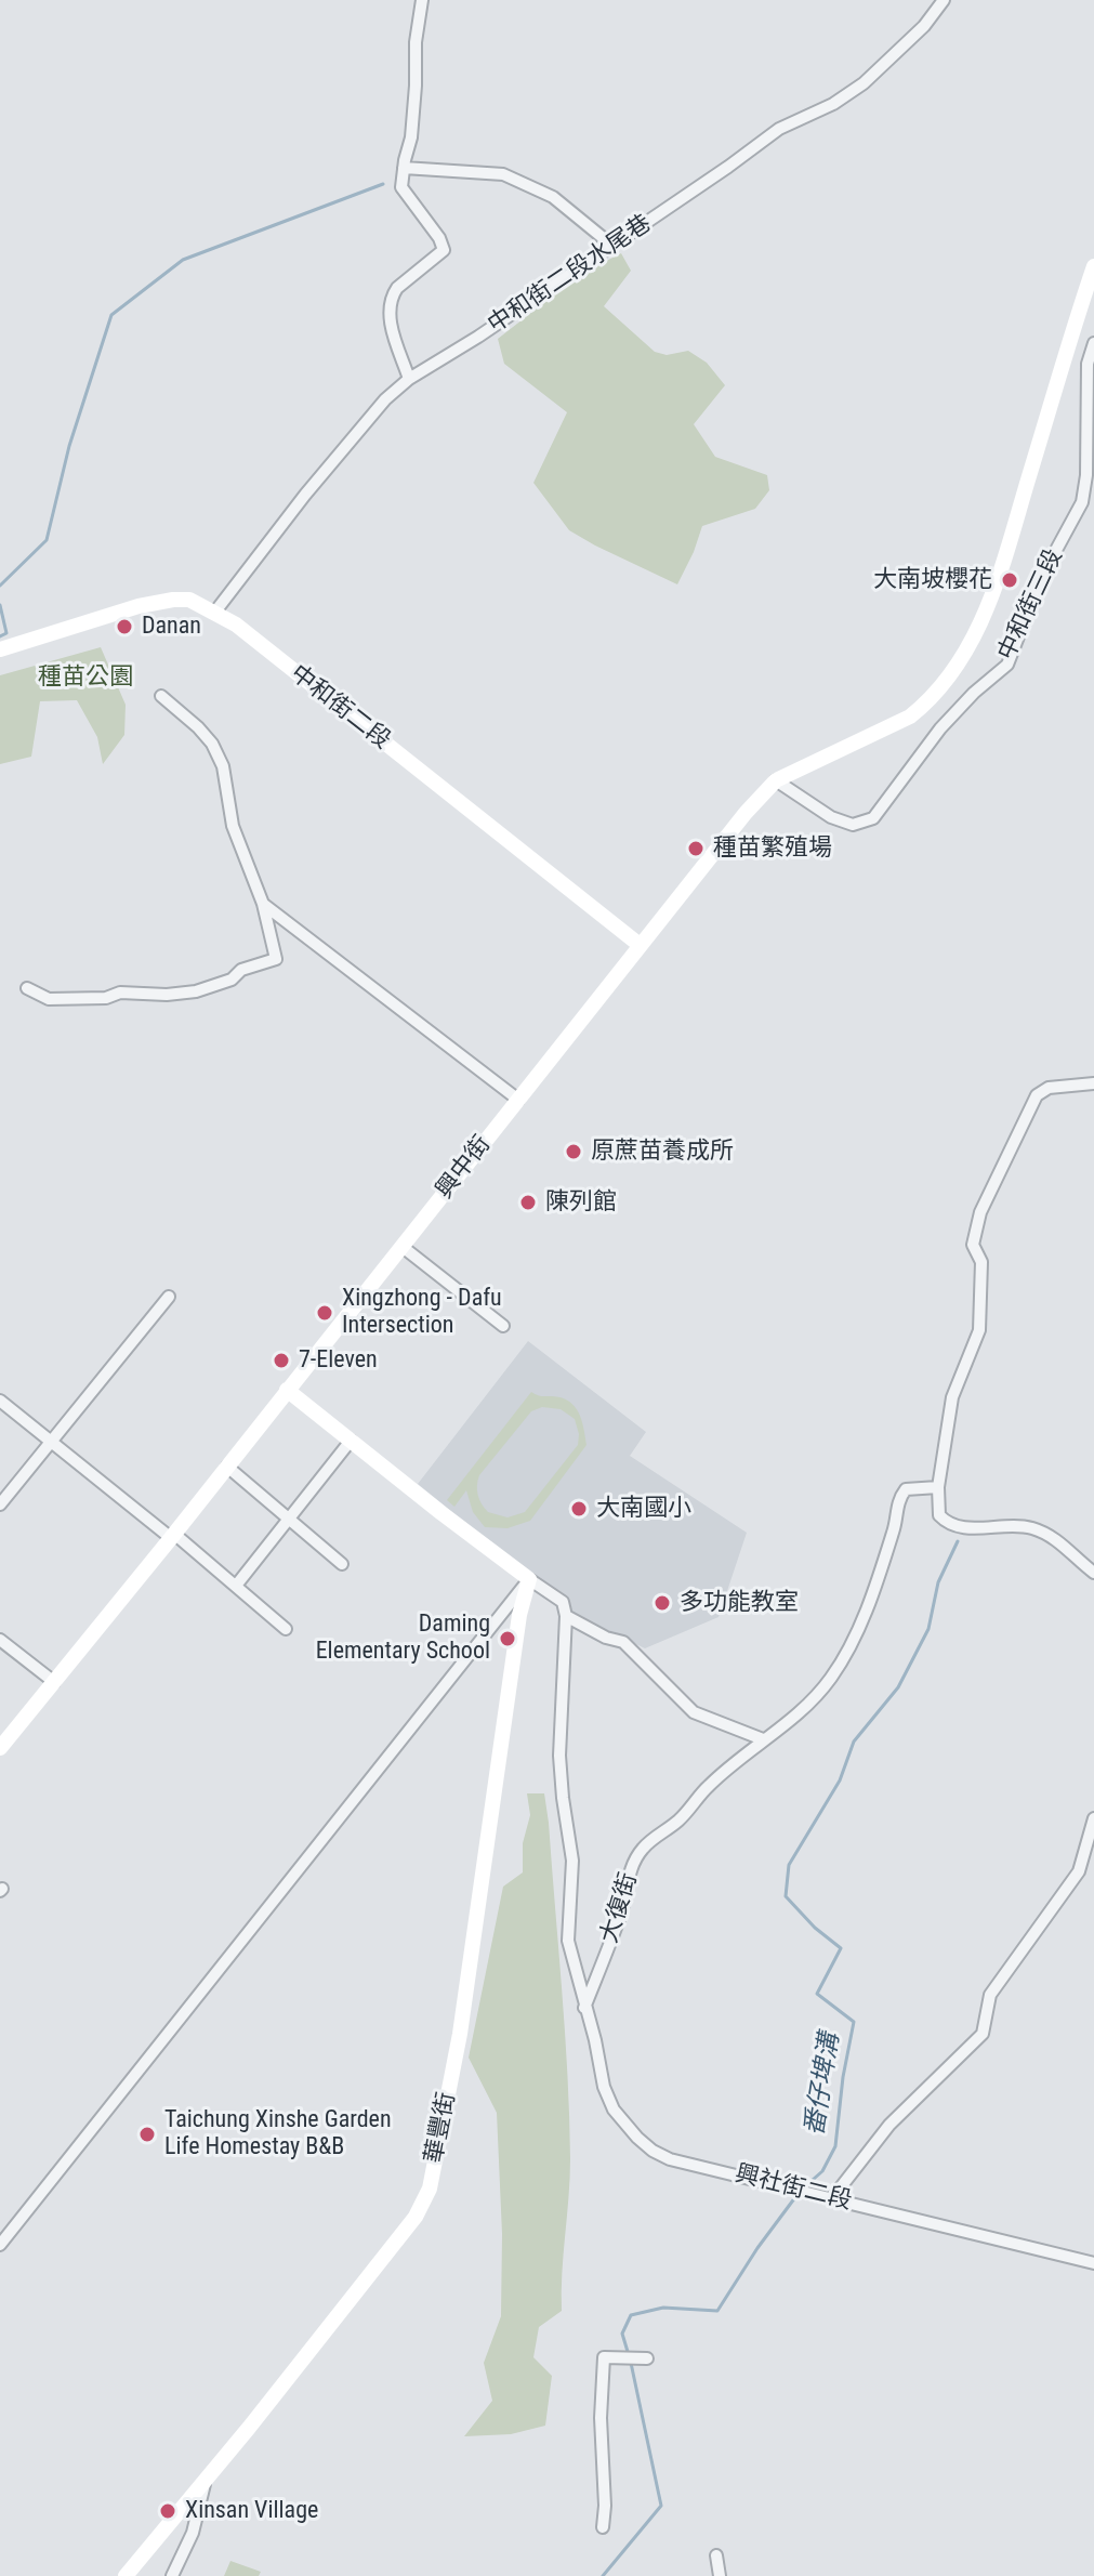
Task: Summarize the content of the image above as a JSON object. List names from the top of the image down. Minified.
{"streets":{"street":["中和街二段水尾巷","中和街三段","中和街二段","興中街","大復街","華豐街","興社街二段"]},"crossings":[["中和街二段水尾巷","中和街二段"],["中和街三段","中和街二段"],["中和街三段","興中街"],["中和街二段","興中街"],["大復街","興社街二段"]],"water":["番仔埤溝"],"parks":["種苗公園"],"places":["大南坡櫻花","Danan","種苗繁殖場","原蔗苗養成所","陳列館","Xingzhong - Dafu Intersection","7-Eleven","大南國小","多功能教室","Daming Elementary School","Taichung Xinshe Garden Life Homestay B&B","Xinsan Village"]}
